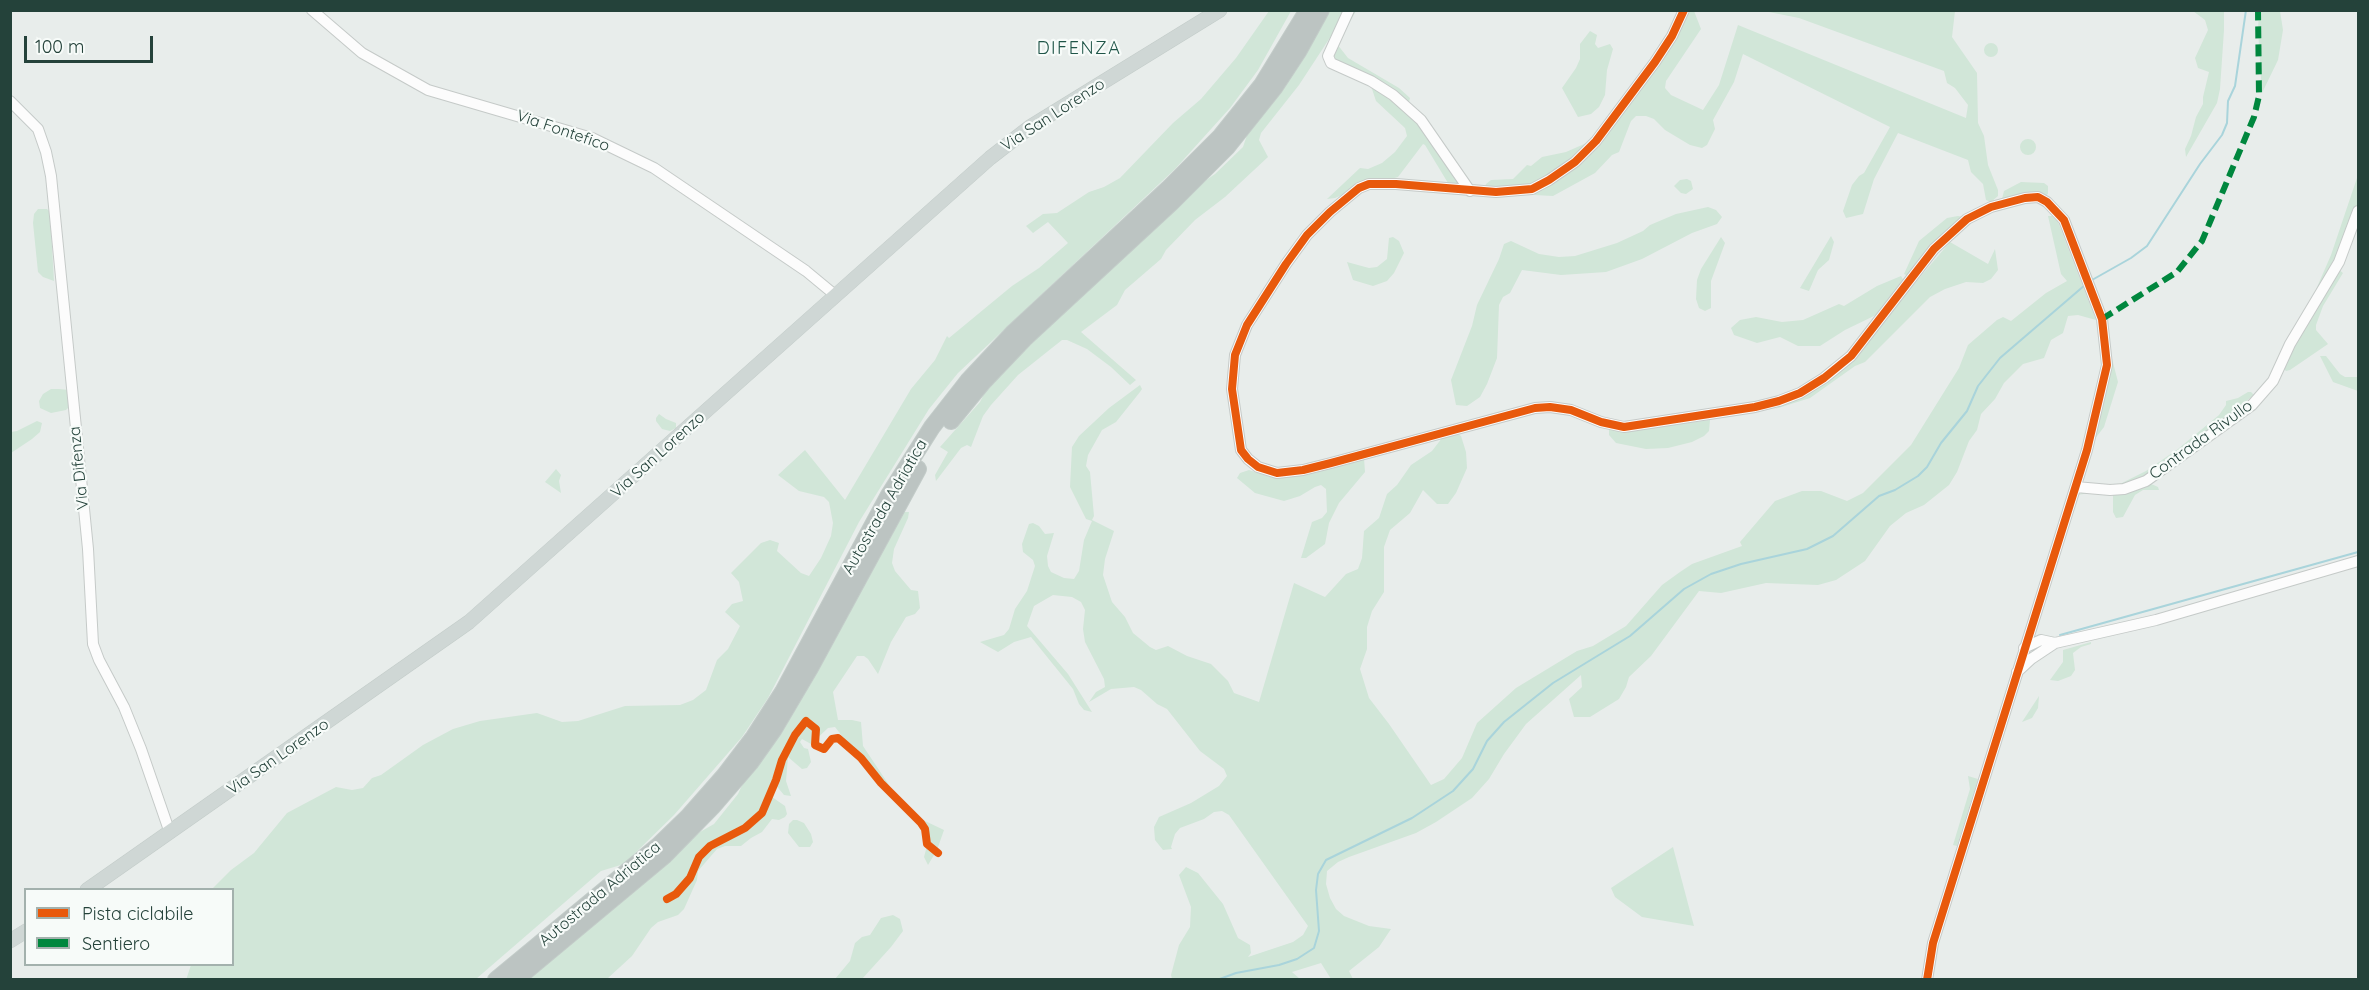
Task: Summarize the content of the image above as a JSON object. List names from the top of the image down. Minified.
{"streets":{"highway":["Autostrada Adriatica"],"main road":["Via San Lorenzo"],"street":["Via Fontefico","Contrada Rivullo","Via Difenza"]},"crossings":[["Via San Lorenzo","Via Fontefico"],["Via San Lorenzo","Via Difenza"]],"districts":["DIFENZA"],"legend":["Pista ciclabile","Sentiero"],"scale_bar":"100 m"}
